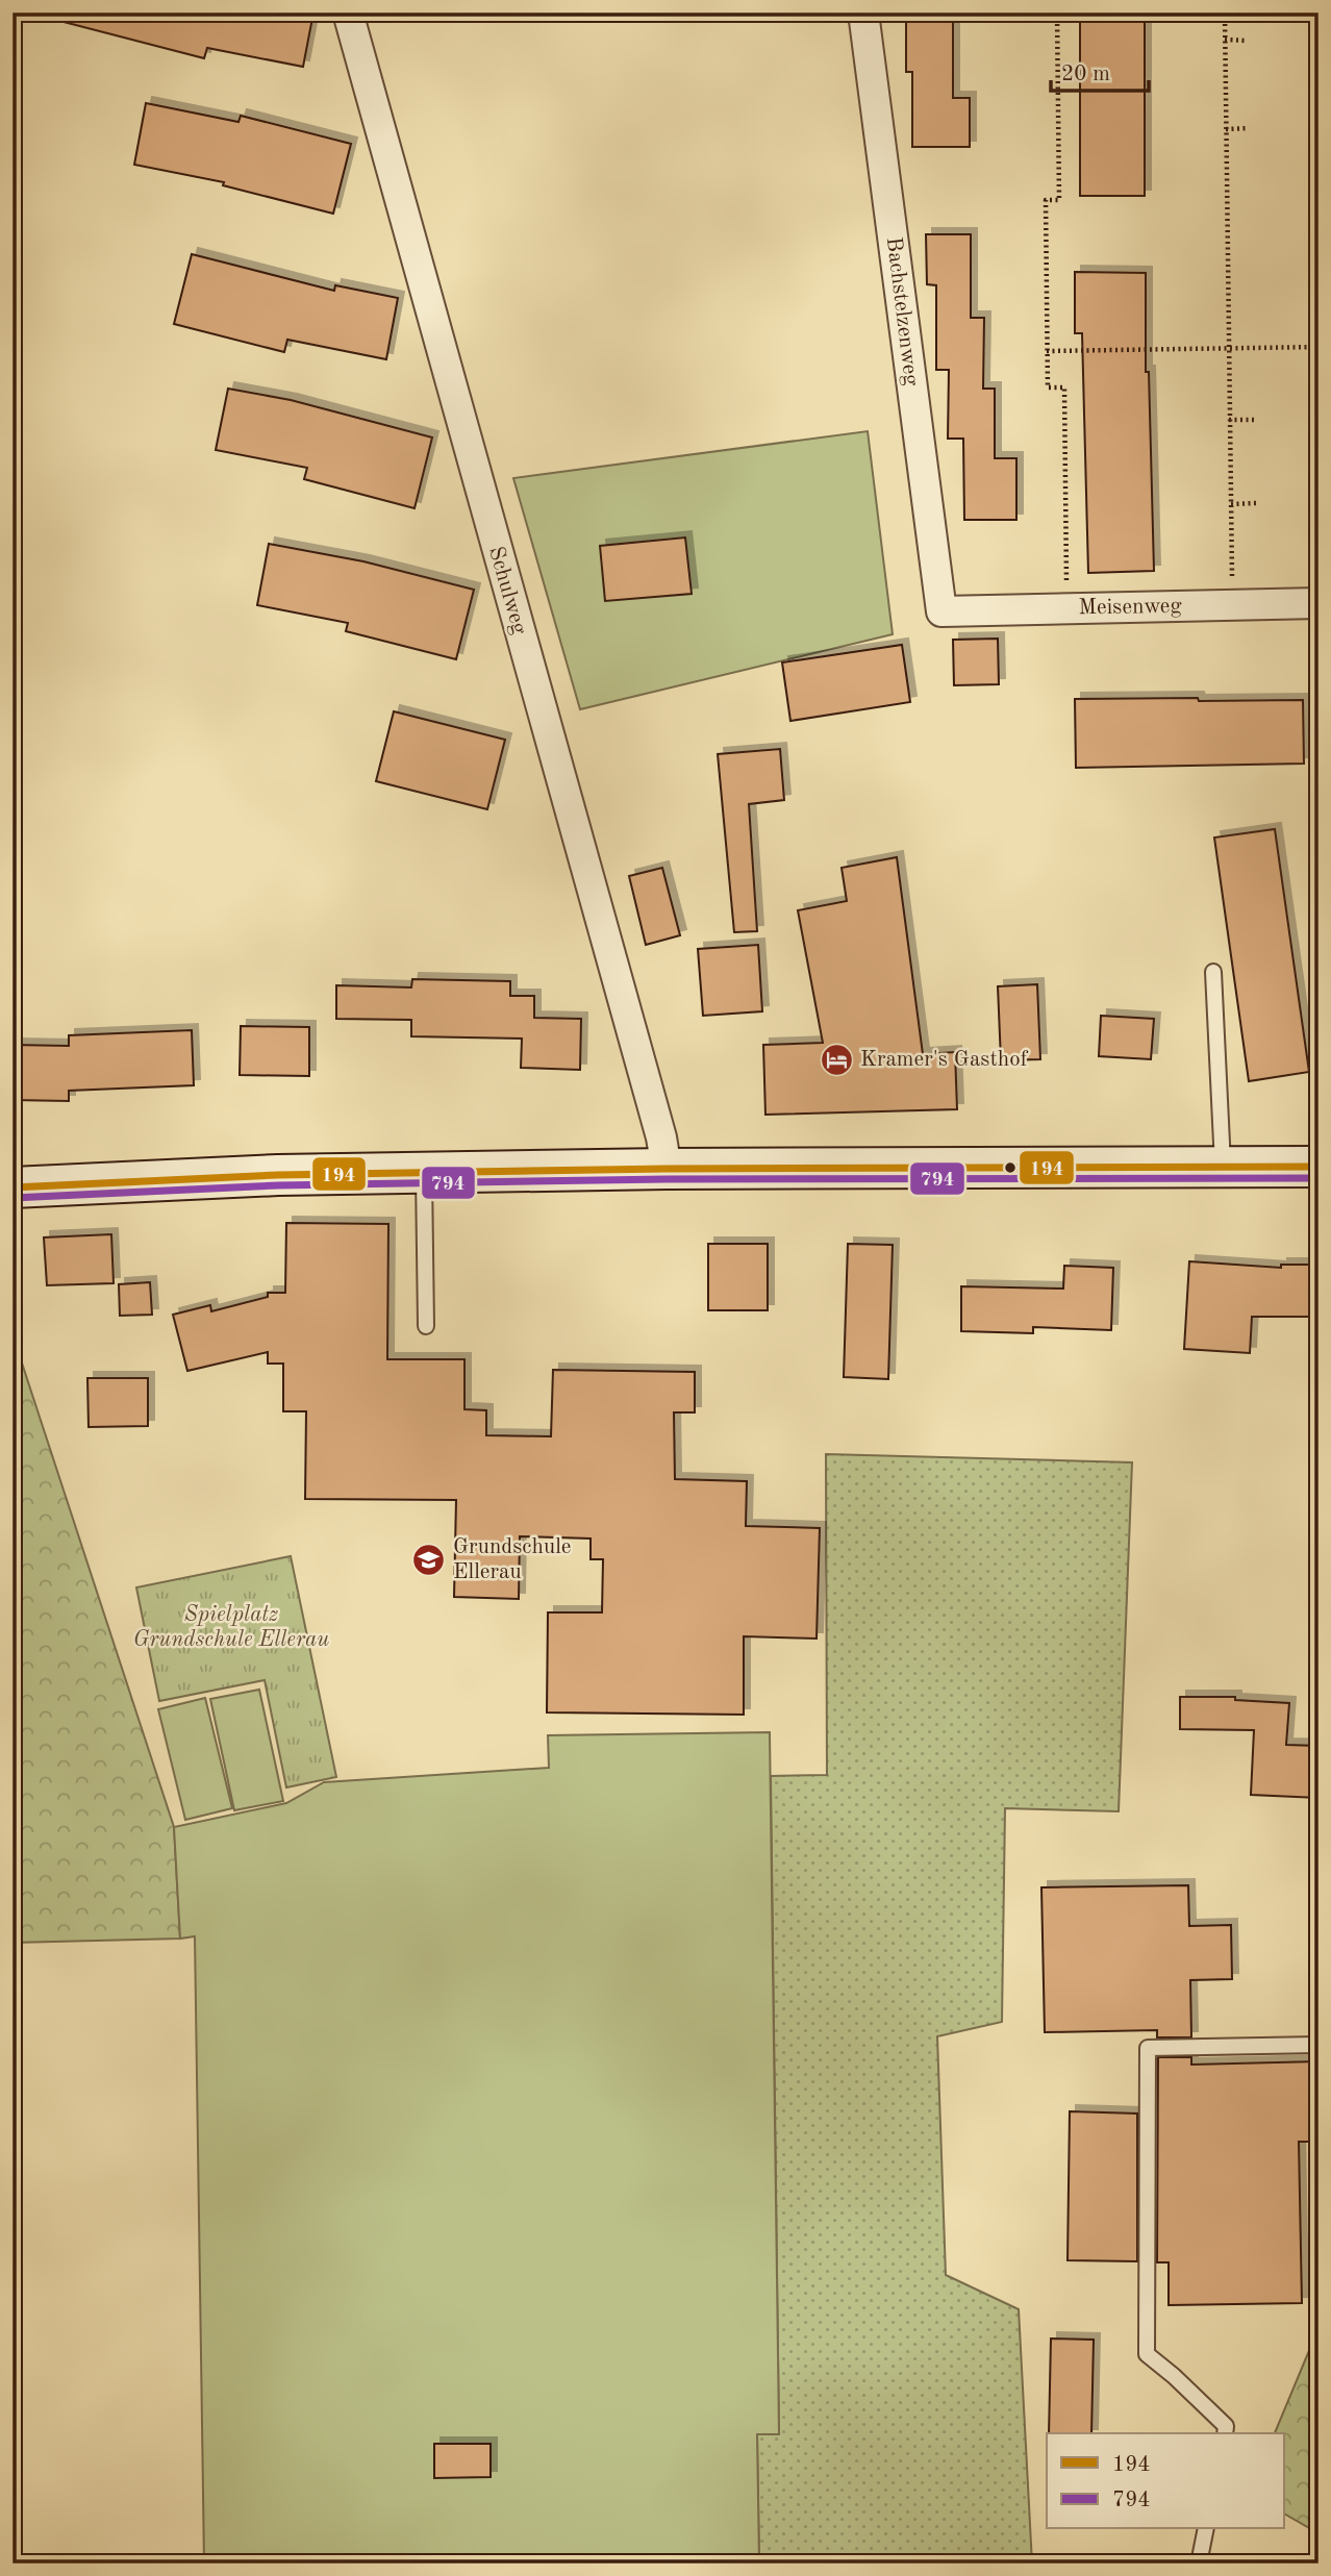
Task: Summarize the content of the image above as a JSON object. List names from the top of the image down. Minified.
{"streets":{"street":["Bachstelzenweg","Schulweg","Meisenweg"]},"crossings":[["Bachstelzenweg","Meisenweg"]],"parks":["Spielplatz Grundschule Ellerau"],"places":{"hotel":["Kramer's Gasthof"],"school or university":["Grundschule Ellerau"]},"lines":["transit line 194","transit line 794"],"legend":["194","794"],"scale_bar":"20 m"}
